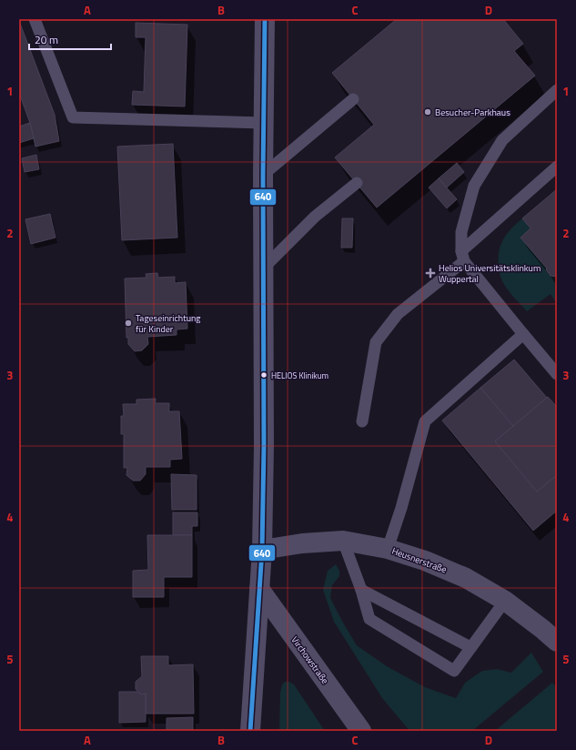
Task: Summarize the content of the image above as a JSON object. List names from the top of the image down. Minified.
{"streets":{"street":["Heusnerstraße","Virchowstraße"]},"places":{"other":["Besucher-Parkhaus","Tageseinrichtung für Kinder","HELIOS Klinikum"],"health":["Helios Universitätsklinkum Wuppertal"]},"lines":["transit line 640"],"scale_bar":"20 m","grid":{"columns":["A","B","C","D"],"rows":["1","2","3","4","5"]}}
